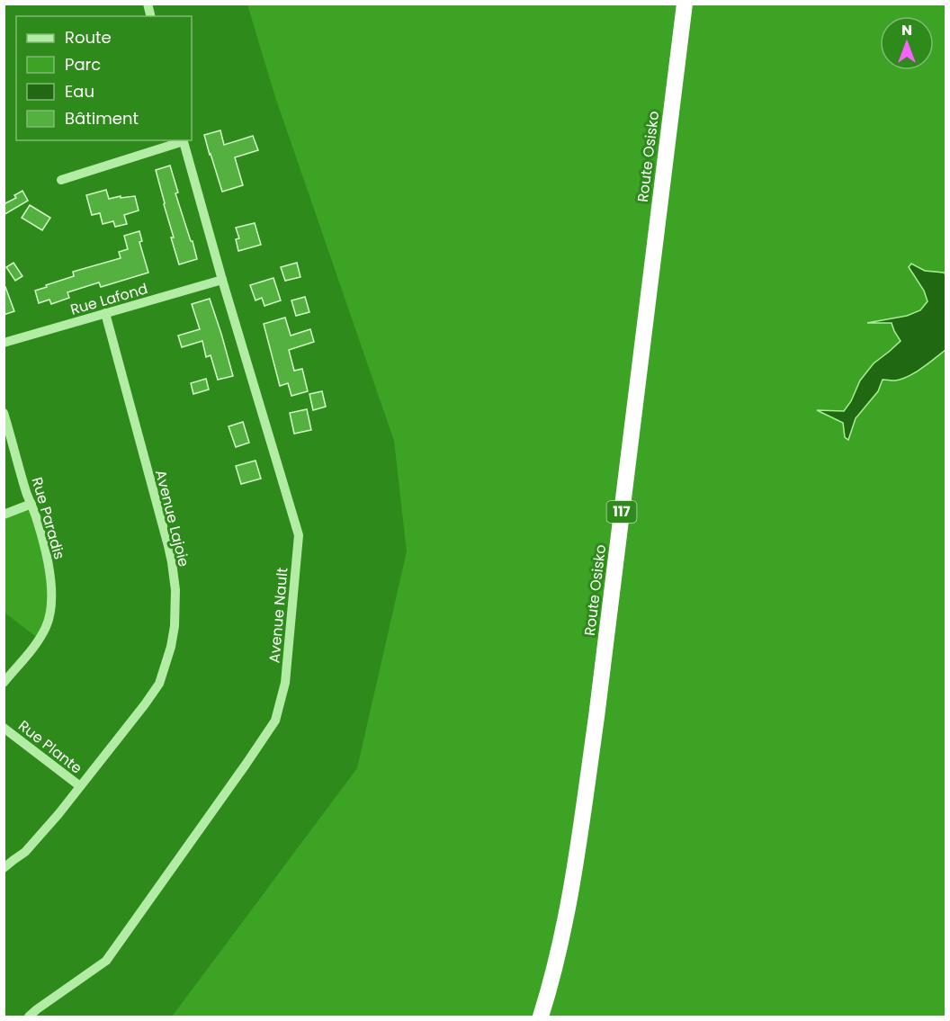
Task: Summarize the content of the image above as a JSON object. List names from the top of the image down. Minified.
{"streets":{"highway":["Route Osisko","117"],"street":["Rue Lafond","Rue Paradis","Avenue Lajoie","Avenue Nault","Rue Plante"]},"crossings":[["Rue Lafond","Avenue Lajoie"],["Rue Lafond","Avenue Nault"],["Avenue Lajoie","Rue Plante"]],"legend":["Route","Parc","Eau","Bâtiment"],"north":"top"}
